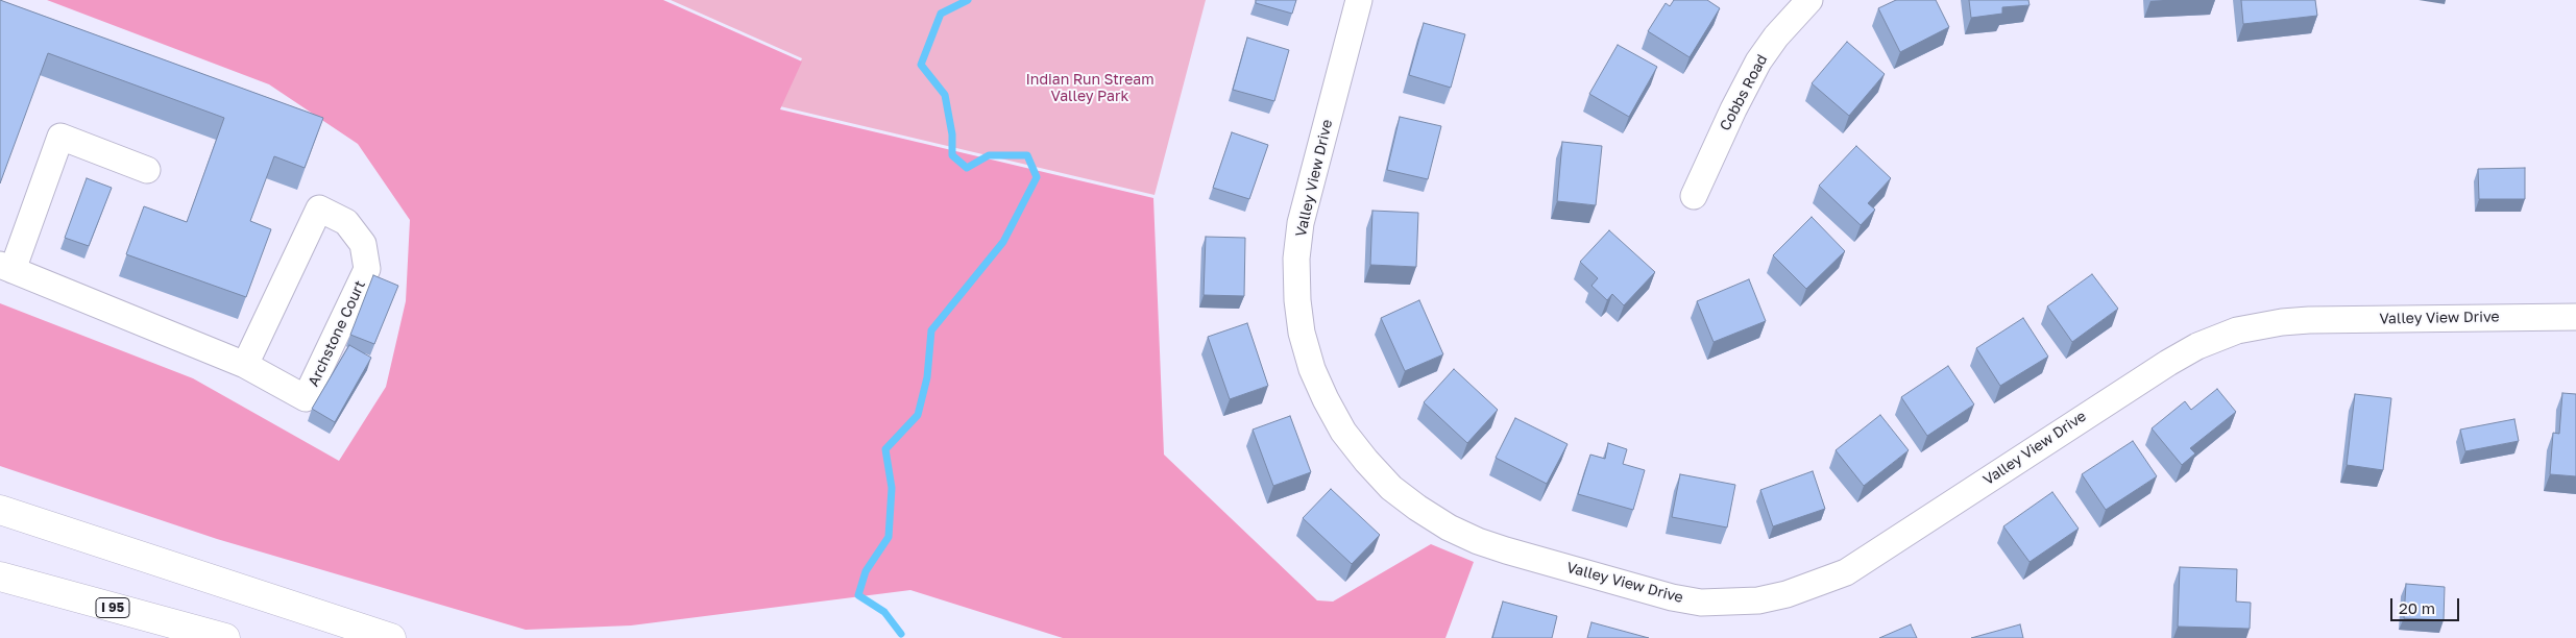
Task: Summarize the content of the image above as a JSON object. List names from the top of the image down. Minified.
{"streets":{"highway":["I 95"],"street":["Cobbs Road","Valley View Drive","Archstone Court"]},"parks":["Indian Run Stream Valley Park"],"scale_bar":"20 m"}
